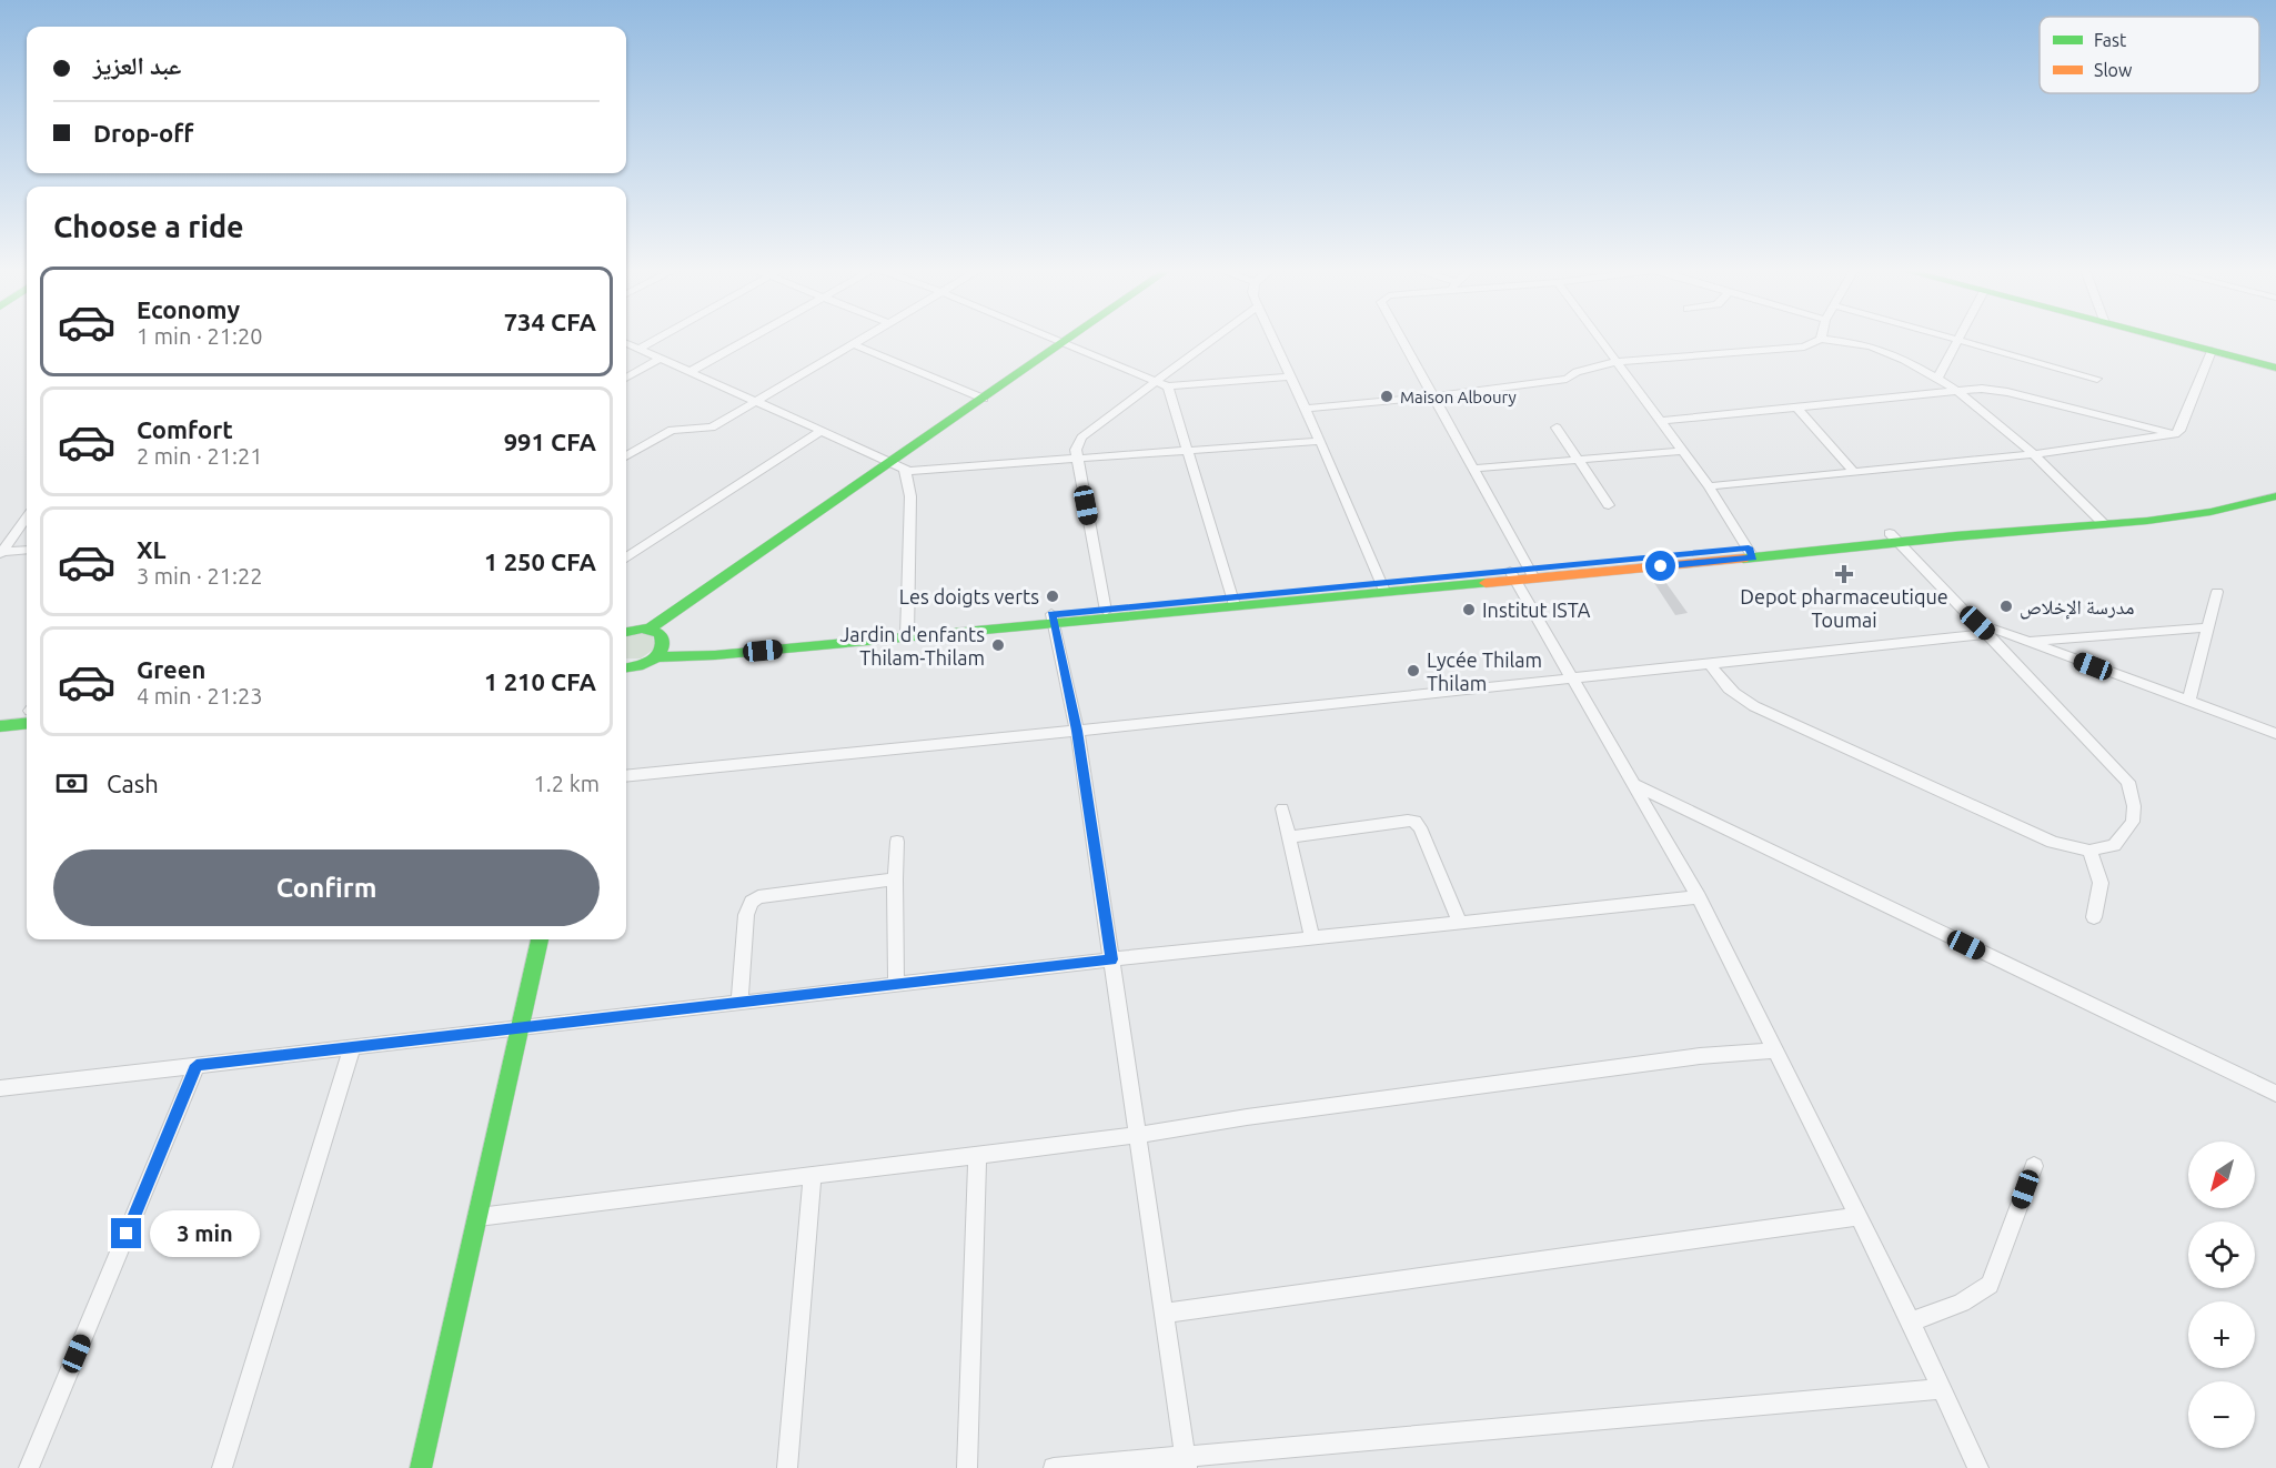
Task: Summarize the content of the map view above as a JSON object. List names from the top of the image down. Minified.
{"places":{"other":["Maison Alboury","Les doigts verts","مدرسة الإخلاص","Institut ISTA","Jardin d'enfants Thilam-Thilam","Lycée Thilam Thilam"],"health":["Depot pharmaceutique Toumai"]},"legend":["Fast","Slow"],"north":"bottom left","page":{"banner":["عبد العزيز","Drop-off"],"heading":"Choose a ride","list":[{"name":"Economy","note":"1 min · 21:20","value":"734 CFA"},{"name":"Comfort","note":"2 min · 21:21","value":"991 CFA"},{"name":"XL","note":"3 min · 21:22","value":"1 250 CFA"},{"name":"Green","note":"4 min · 21:23","value":"1 210 CFA"}],"pay":["Cash","1.2 km"],"buttons":"Confirm","map_buttons":["+","−"],"bubble":"3 min"}}
